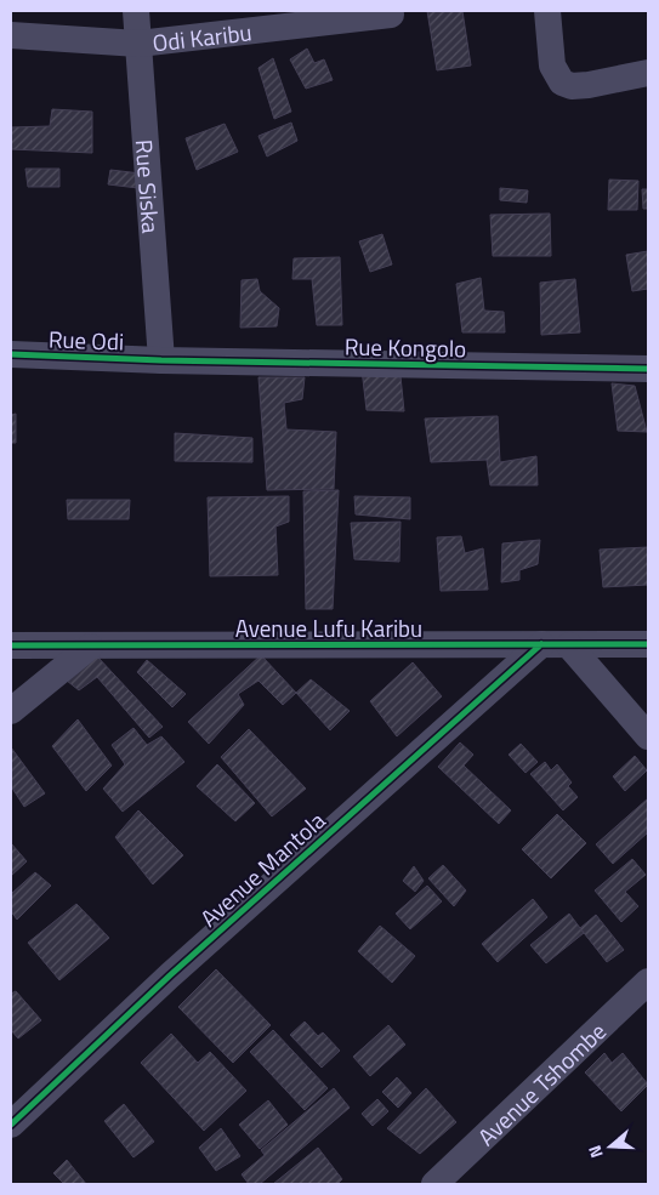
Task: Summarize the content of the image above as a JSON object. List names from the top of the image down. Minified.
{"streets":{"street":["Odi Karibu","Rue Siska","Rue Odi","Rue Kongolo","Avenue Lufu Karibu","Avenue Mantola","Avenue Tshombe"]},"crossings":[["Odi Karibu","Rue Siska"],["Rue Siska","Rue Odi"],["Rue Siska","Rue Kongolo"],["Rue Odi","Rue Kongolo"],["Avenue Lufu Karibu","Avenue Mantola"]],"north":"left"}
